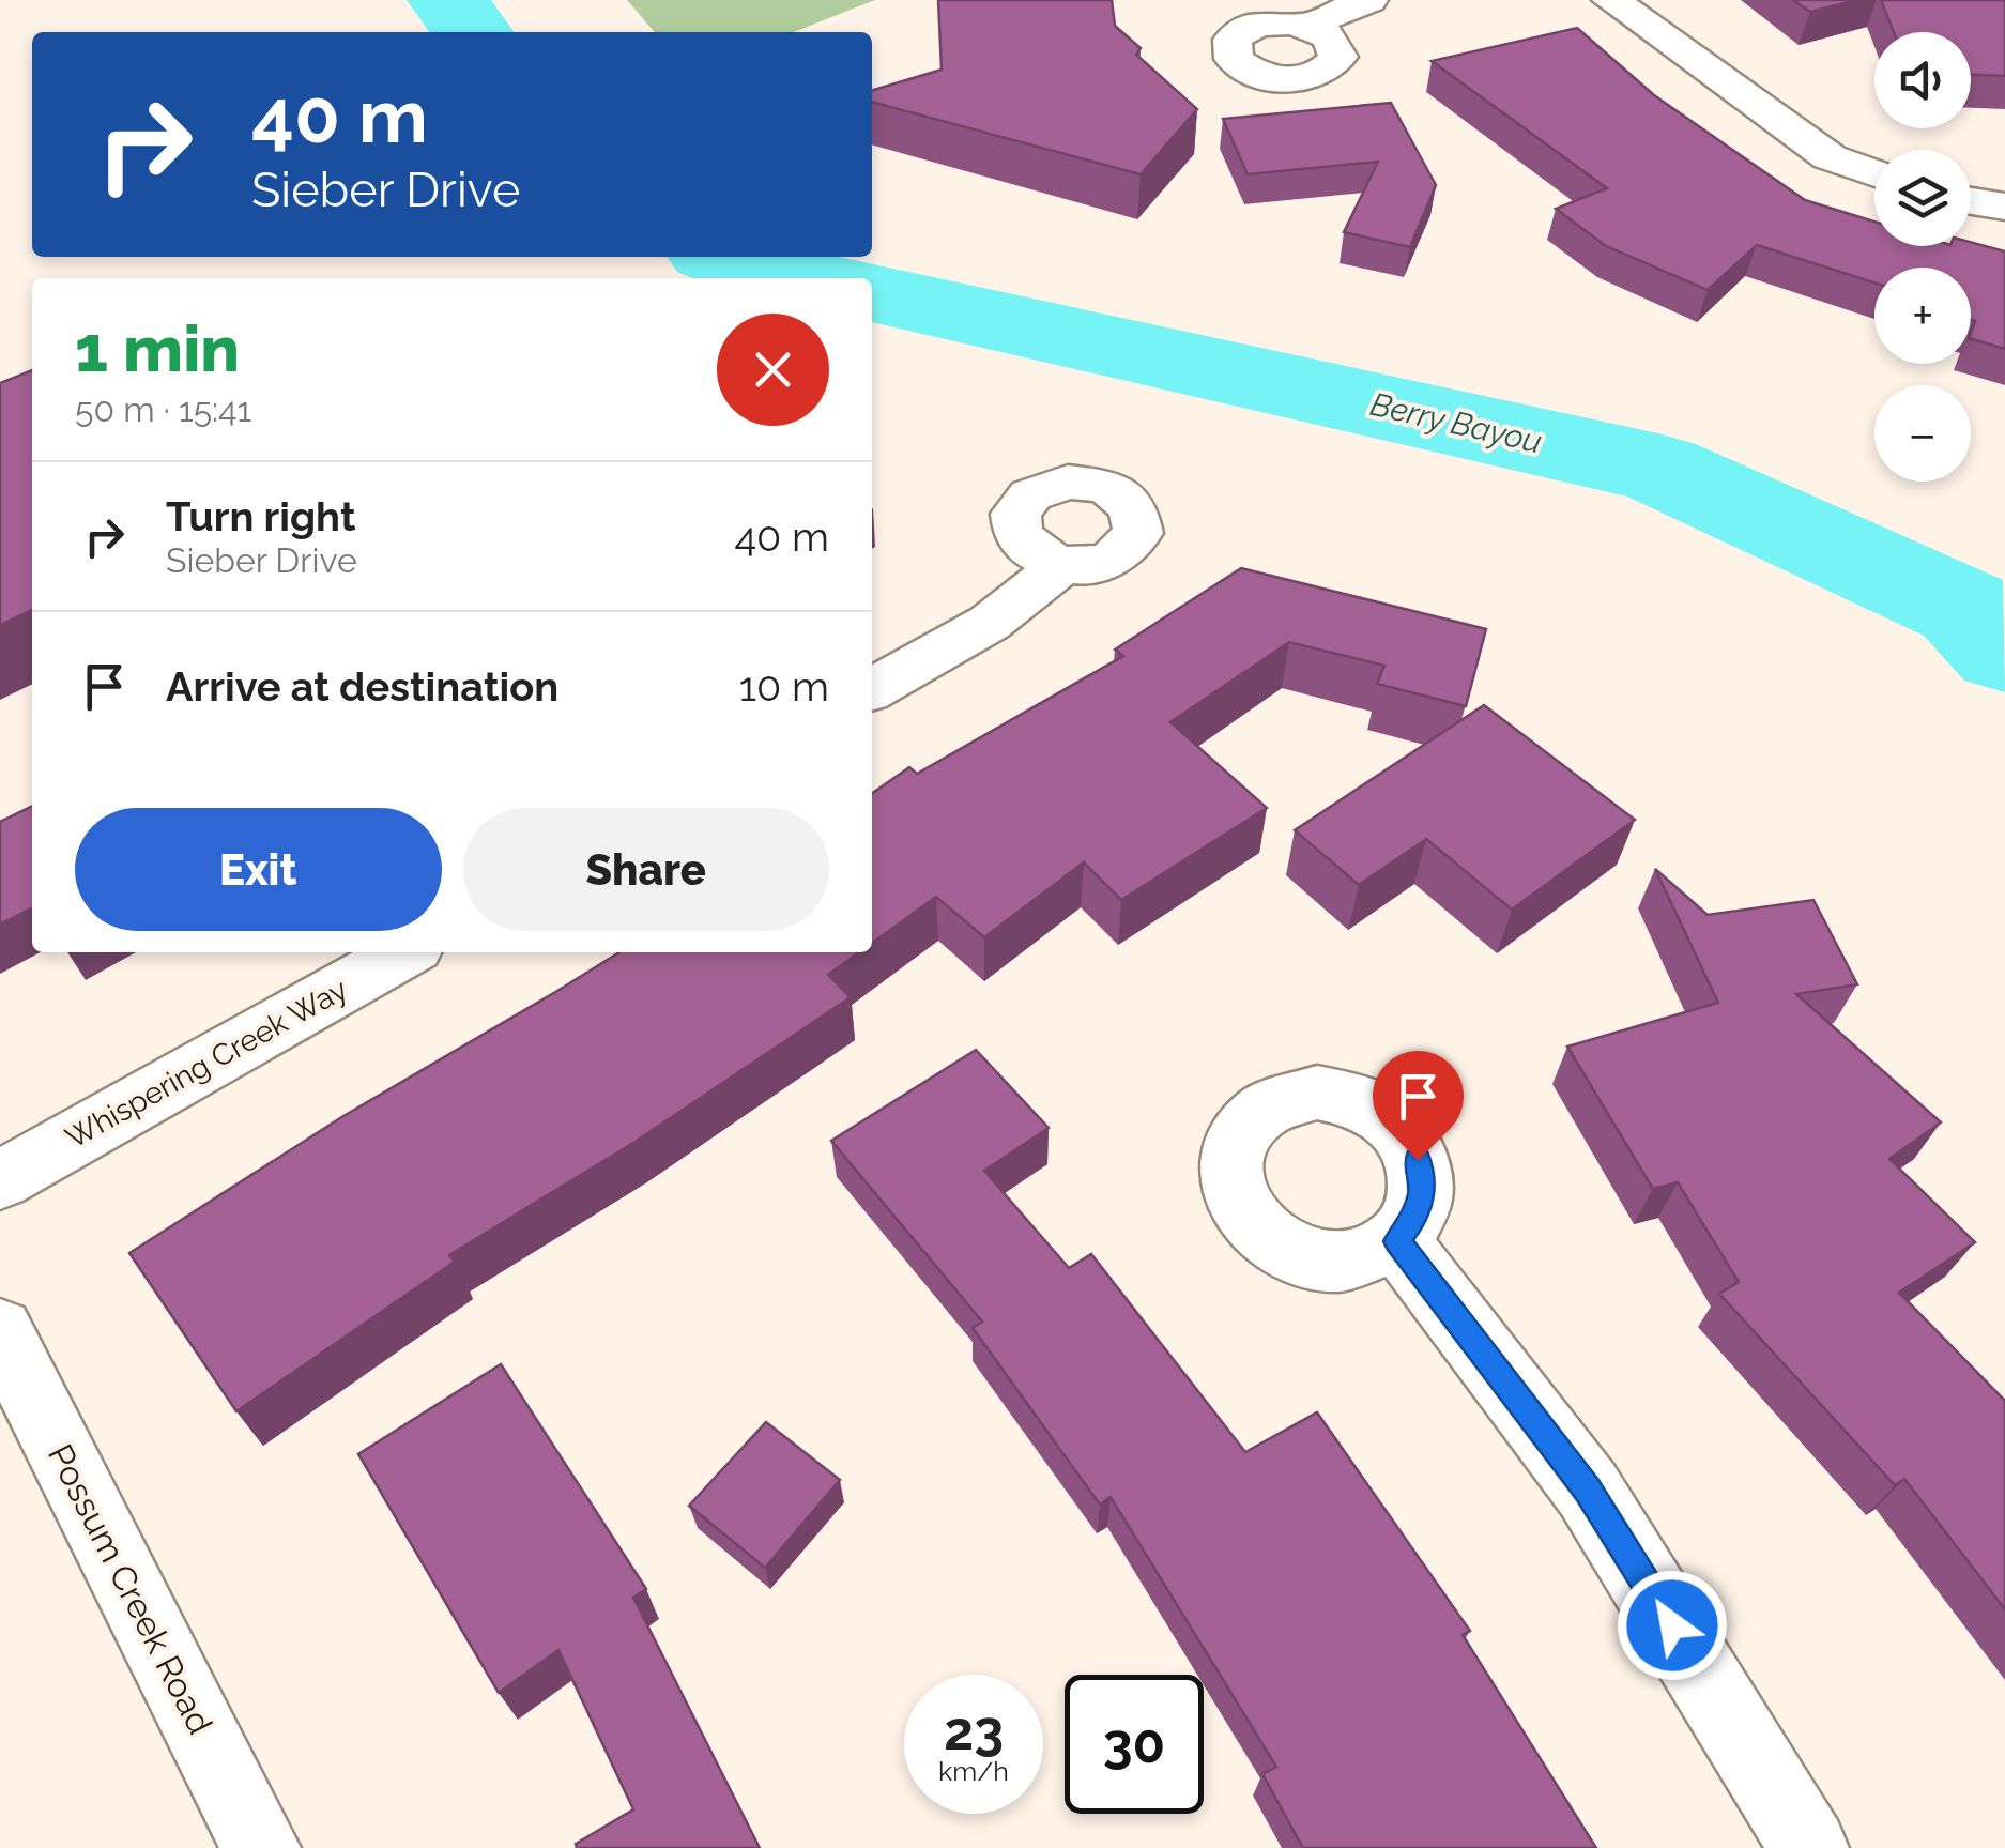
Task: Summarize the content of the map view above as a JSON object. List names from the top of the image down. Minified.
{"streets":{"street":["Whispering Creek Way","Possum Creek Road"]},"water":["Berry Bayou"],"page":{"map_buttons":["+","−"],"turn":["40 m","Sieber Drive"],"heading":["1 min","50 m · 15:41"],"list":[{"name":"Turn right","note":"Sieber Drive","value":"40 m"},{"name":"Arrive at destination","value":"10 m"}],"buttons":["Exit","Share"],"speed":"23 km/h","limit":"30"}}
